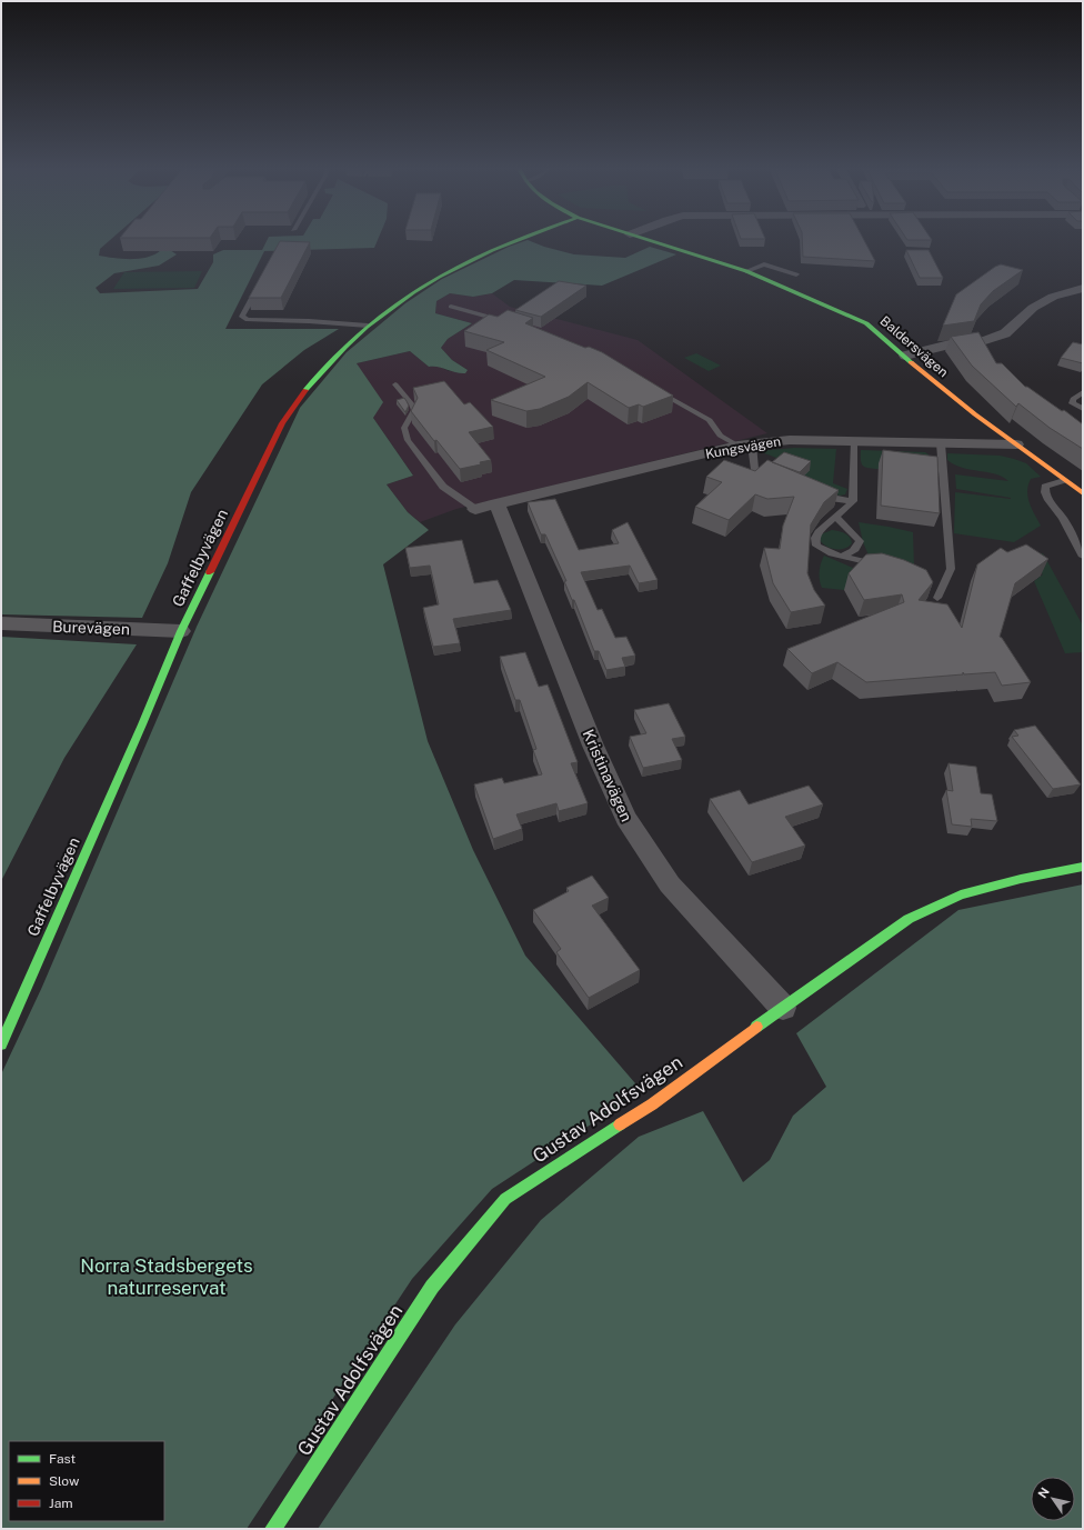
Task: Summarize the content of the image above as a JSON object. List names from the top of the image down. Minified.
{"streets":{"street":["Baldersvägen","Kungsvägen","Gaffelbyvägen","Burevägen","Kristinavägen","Gustav Adolfsvägen"]},"crossings":[["Baldersvägen","Kungsvägen"],["Kungsvägen","Kristinavägen"],["Gaffelbyvägen","Burevägen"],["Kristinavägen","Gustav Adolfsvägen"]],"parks":["Norra Stadsbergets naturreservat"],"legend":["Fast","Slow","Jam"],"north":"top left"}
